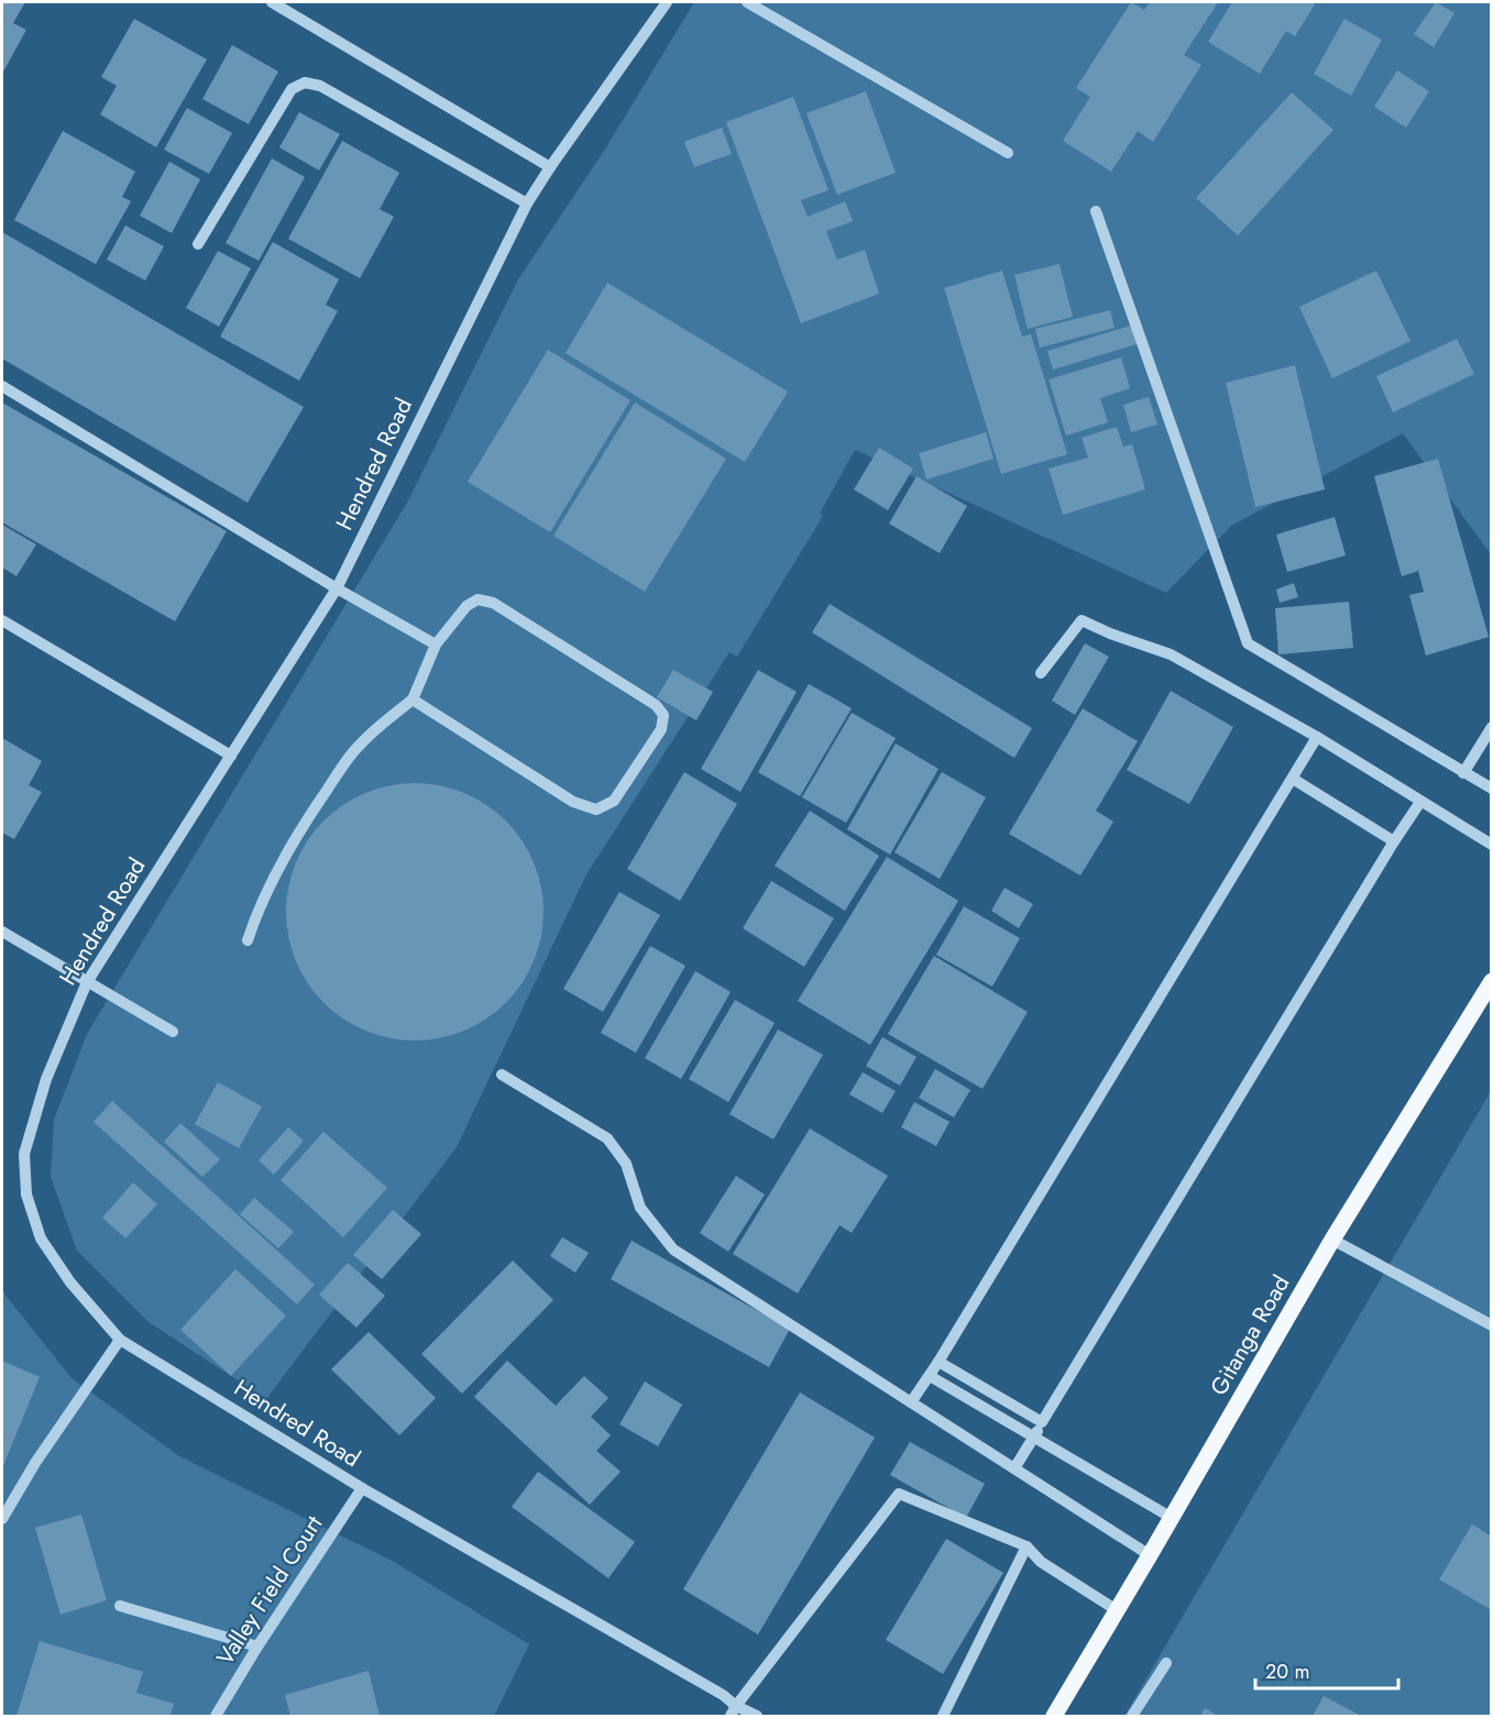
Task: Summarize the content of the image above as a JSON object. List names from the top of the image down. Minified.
{"streets":{"main road":["Gitanga Road"],"street":["Hendred Road","Valley Field Court"]},"crossings":[["Hendred Road","Valley Field Court"]],"scale_bar":"20 m"}
